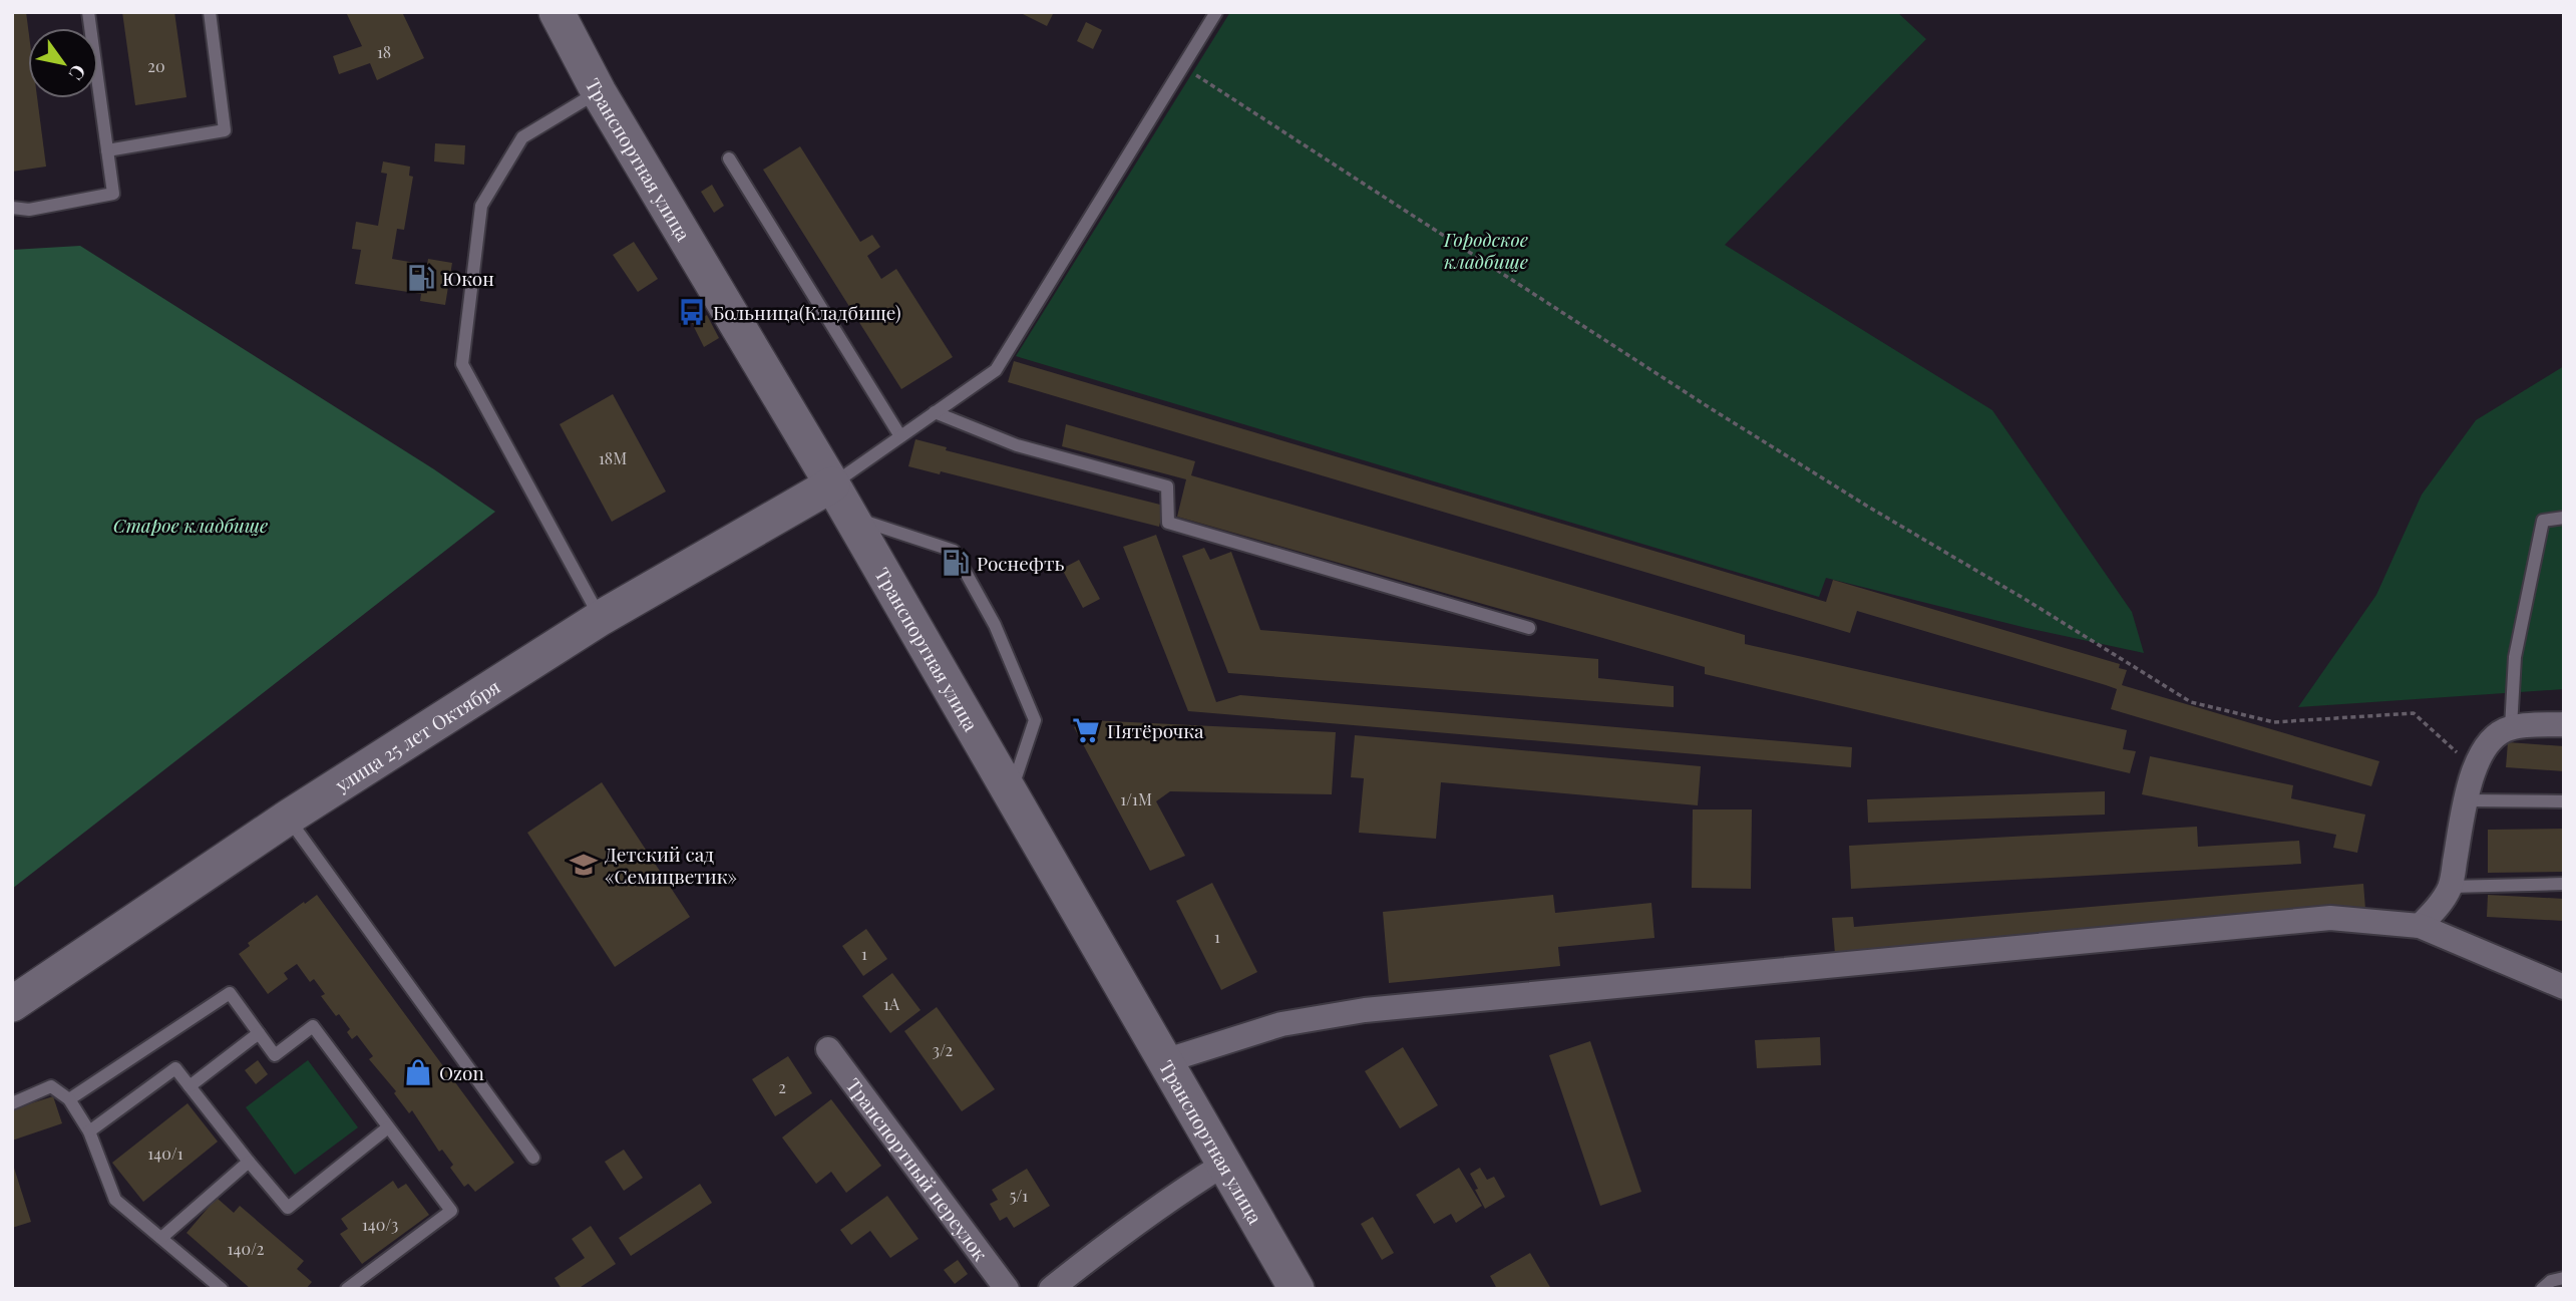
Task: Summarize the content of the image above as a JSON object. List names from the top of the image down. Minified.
{"streets":{"main road":["Транспортная улица","улица 25 лет Октября"],"street":["Транспортный переулок"]},"crossings":[["Транспортная улица","улица 25 лет Октября"]],"parks":["Городское кладбище","Старое кладбище"],"places":{"fuel station":["Юкон","Роснефть"],"bus stop":["Больница(Кладбище)"],"supermarket":["Пятёрочка"],"school or university":["Детский сад «Семицветик»"],"shop":["Ozon"]},"house_numbers":["18","20","18М","1/1М","1","1","1А","3/2","2","140/1","5/1","140/3","140/2"],"north":"bottom right"}
